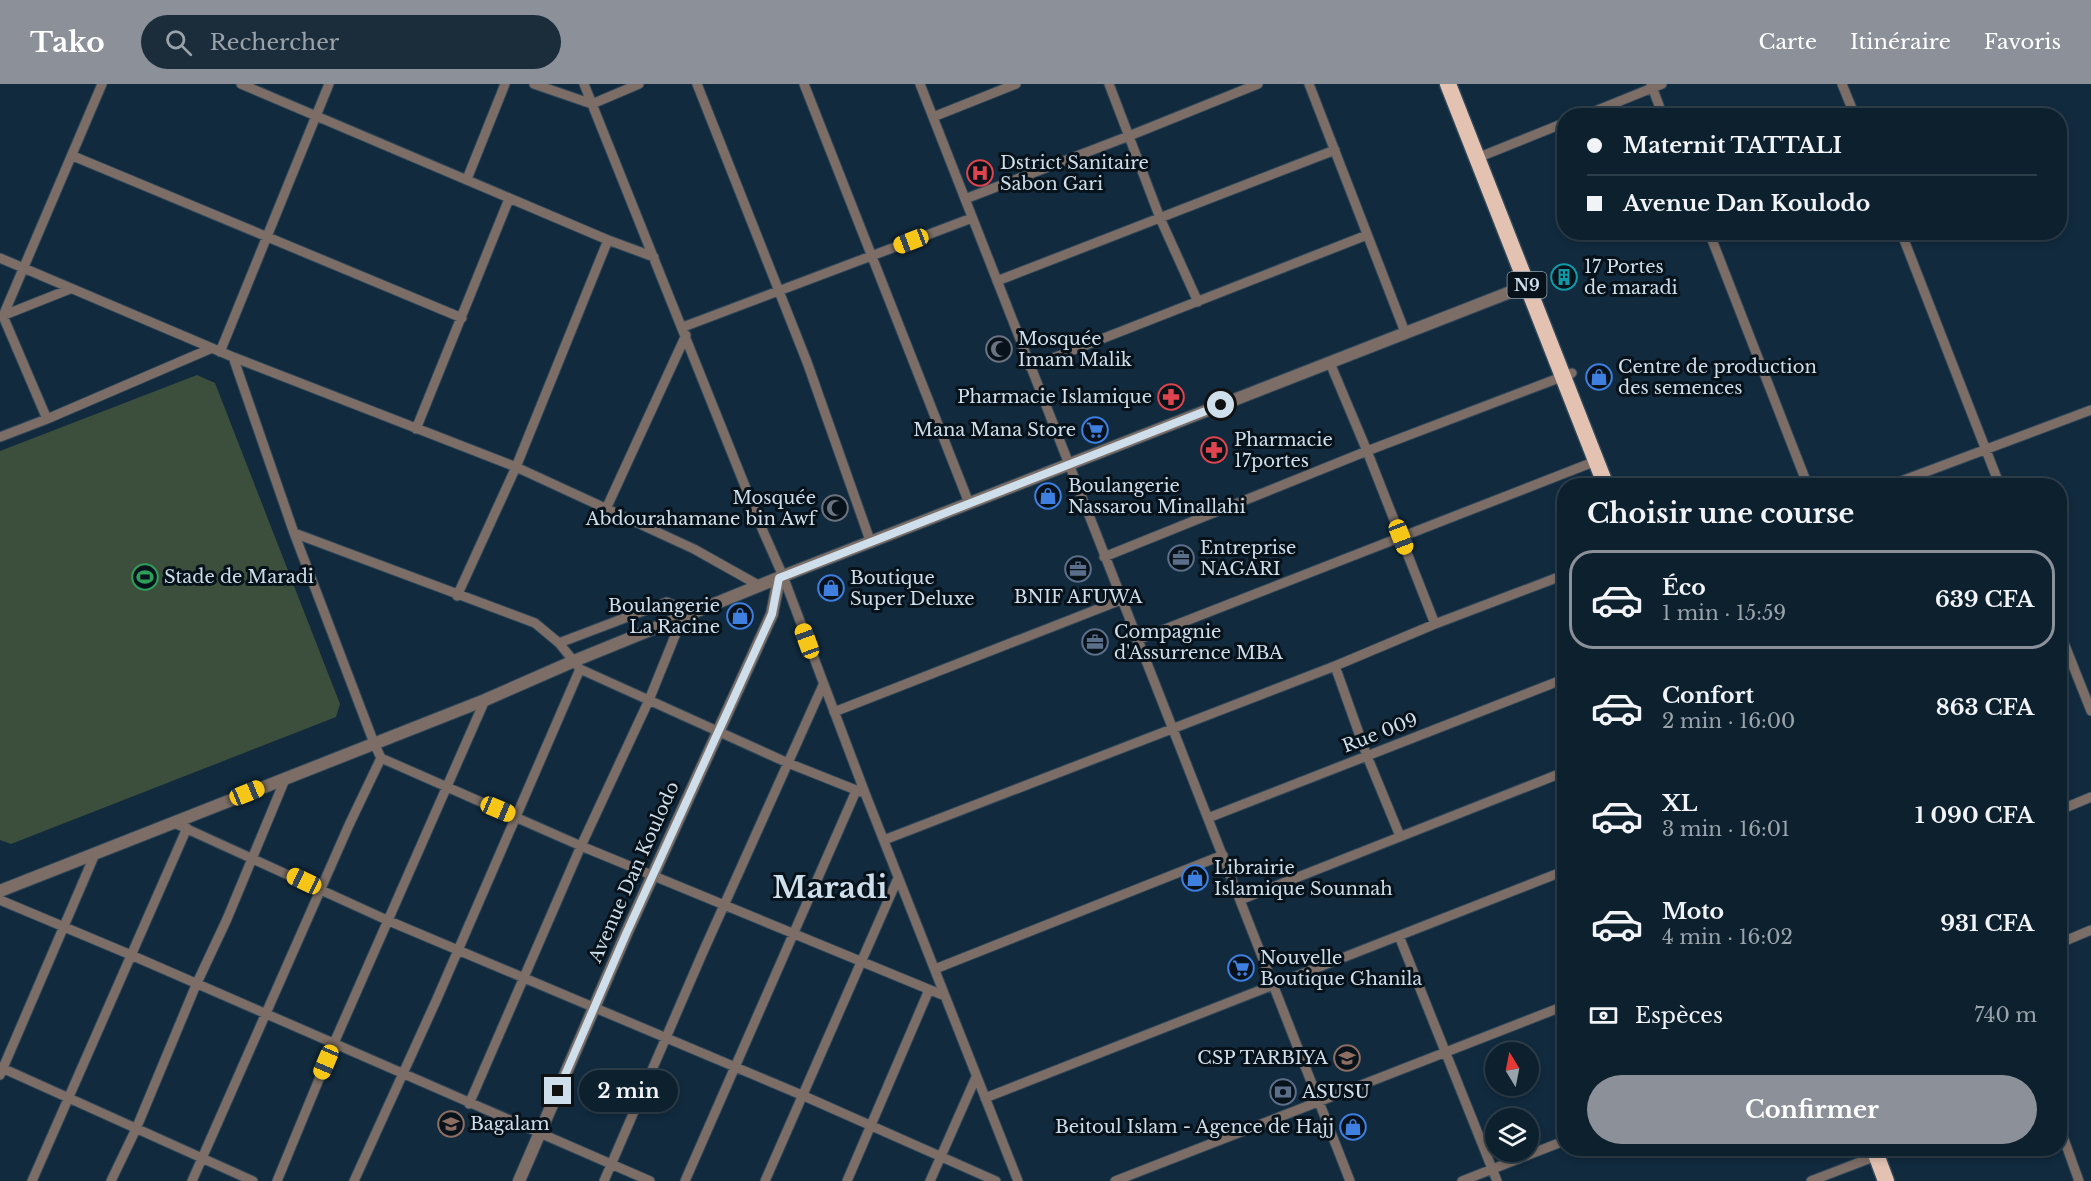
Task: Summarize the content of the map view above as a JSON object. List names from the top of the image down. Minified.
{"streets":{"highway":["N9"],"street":["Rue 009","Avenue Dan Koulodo"]},"districts":["Maradi"],"places":{"hospital":["Dstrict Sanitaire Sabon Gari"],"building":["17 Portes de maradi"],"mosque":["Mosquée Imam Malik","Mosquée Abdourahamane bin Awf"],"shop":["Centre de production des semences","Boulangerie Nassarou Minallahi","Boutique Super Deluxe","Boulangerie La Racine","Librairie Islamique Sounnah","Beitoul Islam - Agence de Hajj"],"pharmacy":["Pharmacie Islamique","Pharmacie 17portes"],"supermarket":["Mana Mana Store","Nouvelle Boutique Ghanila"],"office":["Entreprise NAGARI","BNIF AFUWA","Compagnie d'Assurrence MBA"],"sports":["Stade de Maradi"],"school or university":["CSP TARBIYA","Bagalam"],"bank":["ASUSU"]},"north":"top","page":{"header":"Tako","search":"Rechercher","nav":["Carte","Itinéraire","Favoris"],"banner":["Maternit TATTALI","Avenue Dan Koulodo"],"heading":"Choisir une course","list":[{"name":"Éco","note":"1 min · 15:59","value":"639 CFA"},{"name":"Confort","note":"2 min · 16:00","value":"863 CFA"},{"name":"XL","note":"3 min · 16:01","value":"1 090 CFA"},{"name":"Moto","note":"4 min · 16:02","value":"931 CFA"}],"pay":["Espèces","740 m"],"buttons":"Confirmer","bubble":"2 min"}}
